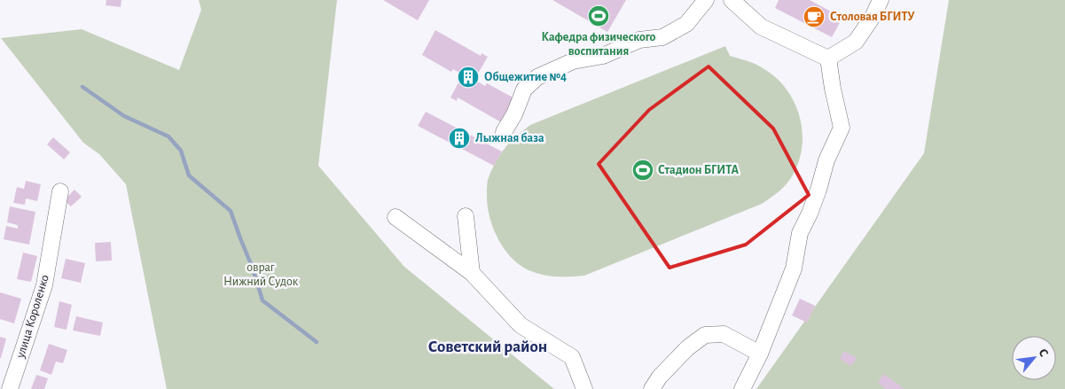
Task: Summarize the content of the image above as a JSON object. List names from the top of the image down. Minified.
{"streets":{"street":["улица Короленко"]},"districts":["Советский район"],"parks":["овраг Нижний Судок"],"places":{"sports":["Кафедра физического воспитания","Стадион БГИТА"],"cafe":["Столовая БГИТУ"],"building":["Общежитие №4","Лыжная база"]},"north":"top right"}
